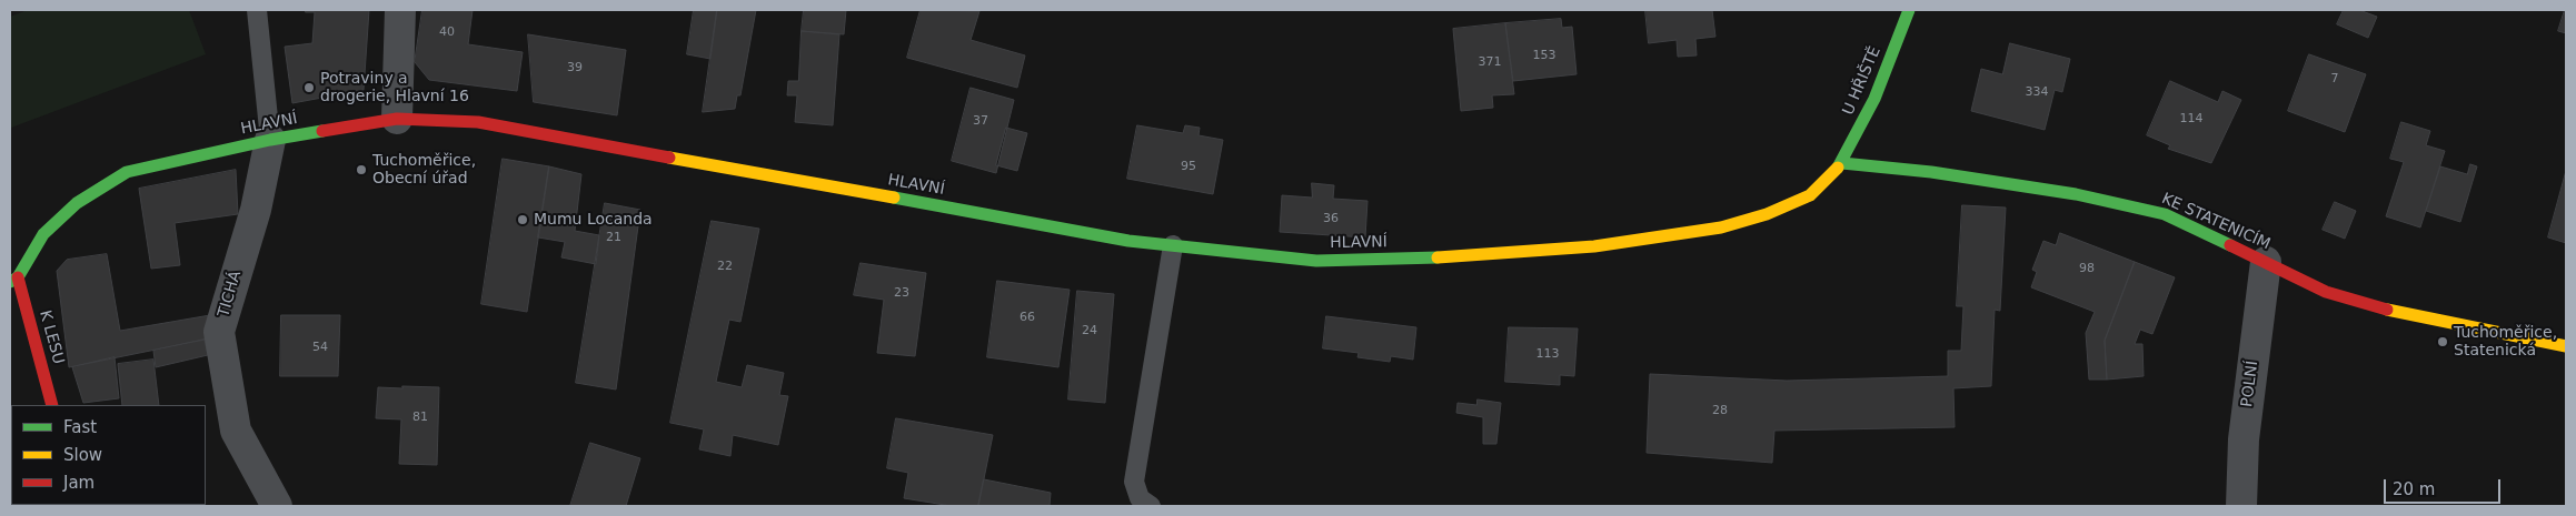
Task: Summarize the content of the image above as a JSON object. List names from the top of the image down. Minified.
{"streets":{"street":["U HŘIŠTĚ","HLAVNÍ","KE STATENICÍM","TICHÁ","K LESU","POLNÍ"]},"crossings":[["U HŘIŠTĚ","HLAVNÍ"],["U HŘIŠTĚ","KE STATENICÍM"],["HLAVNÍ","KE STATENICÍM"],["HLAVNÍ","TICHÁ"],["HLAVNÍ","K LESU"],["KE STATENICÍM","POLNÍ"]],"places":["Potraviny a drogerie, Hlavní 16","Tuchoměřice, Obecní úřad","Mumu Locanda","Tuchoměřice, Statenická"],"house_numbers":["40","153","371","39","7","334","114","37","95","36","21","22","98","23","66","24","54","113","28","81"],"legend":["Fast","Slow","Jam"],"scale_bar":"20 m"}
